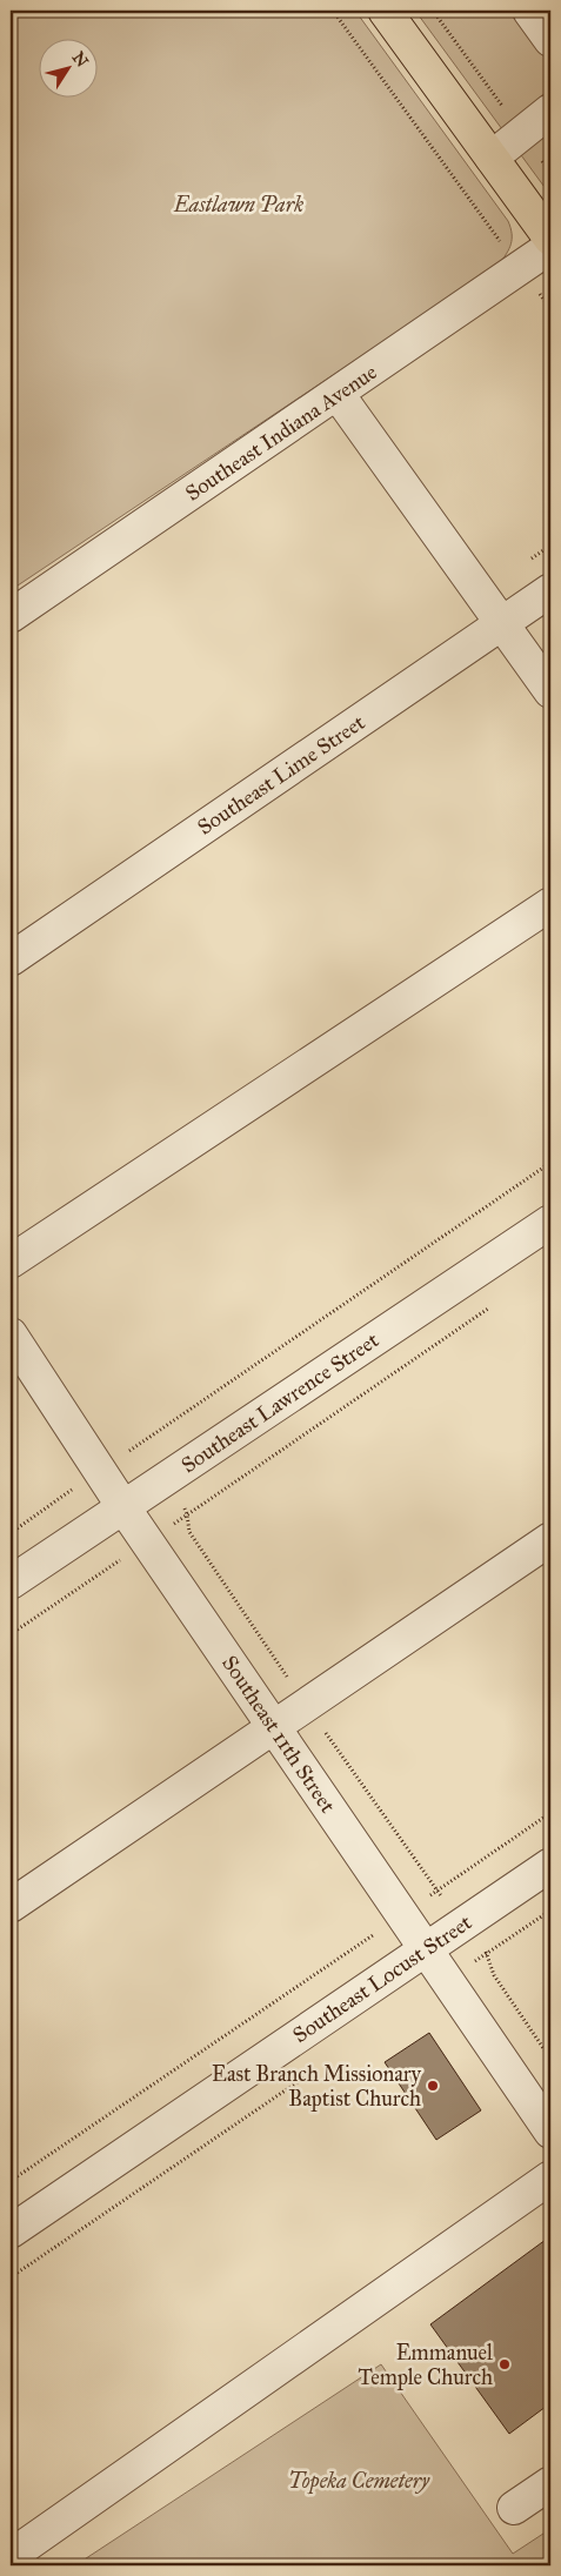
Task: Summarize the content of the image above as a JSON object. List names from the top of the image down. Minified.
{"streets":{"street":["Southeast Indiana Avenue","Southeast Lime Street","Southeast Lawrence Street","Southeast 11th Street","Southeast Locust Street"]},"crossings":[["Southeast Lawrence Street","Southeast 11th Street"],["Southeast 11th Street","Southeast Locust Street"]],"parks":["Eastlawn Park","Topeka Cemetery"],"places":["East Branch Missionary Baptist Church","Emmanuel Temple Church"],"north":"top right"}
